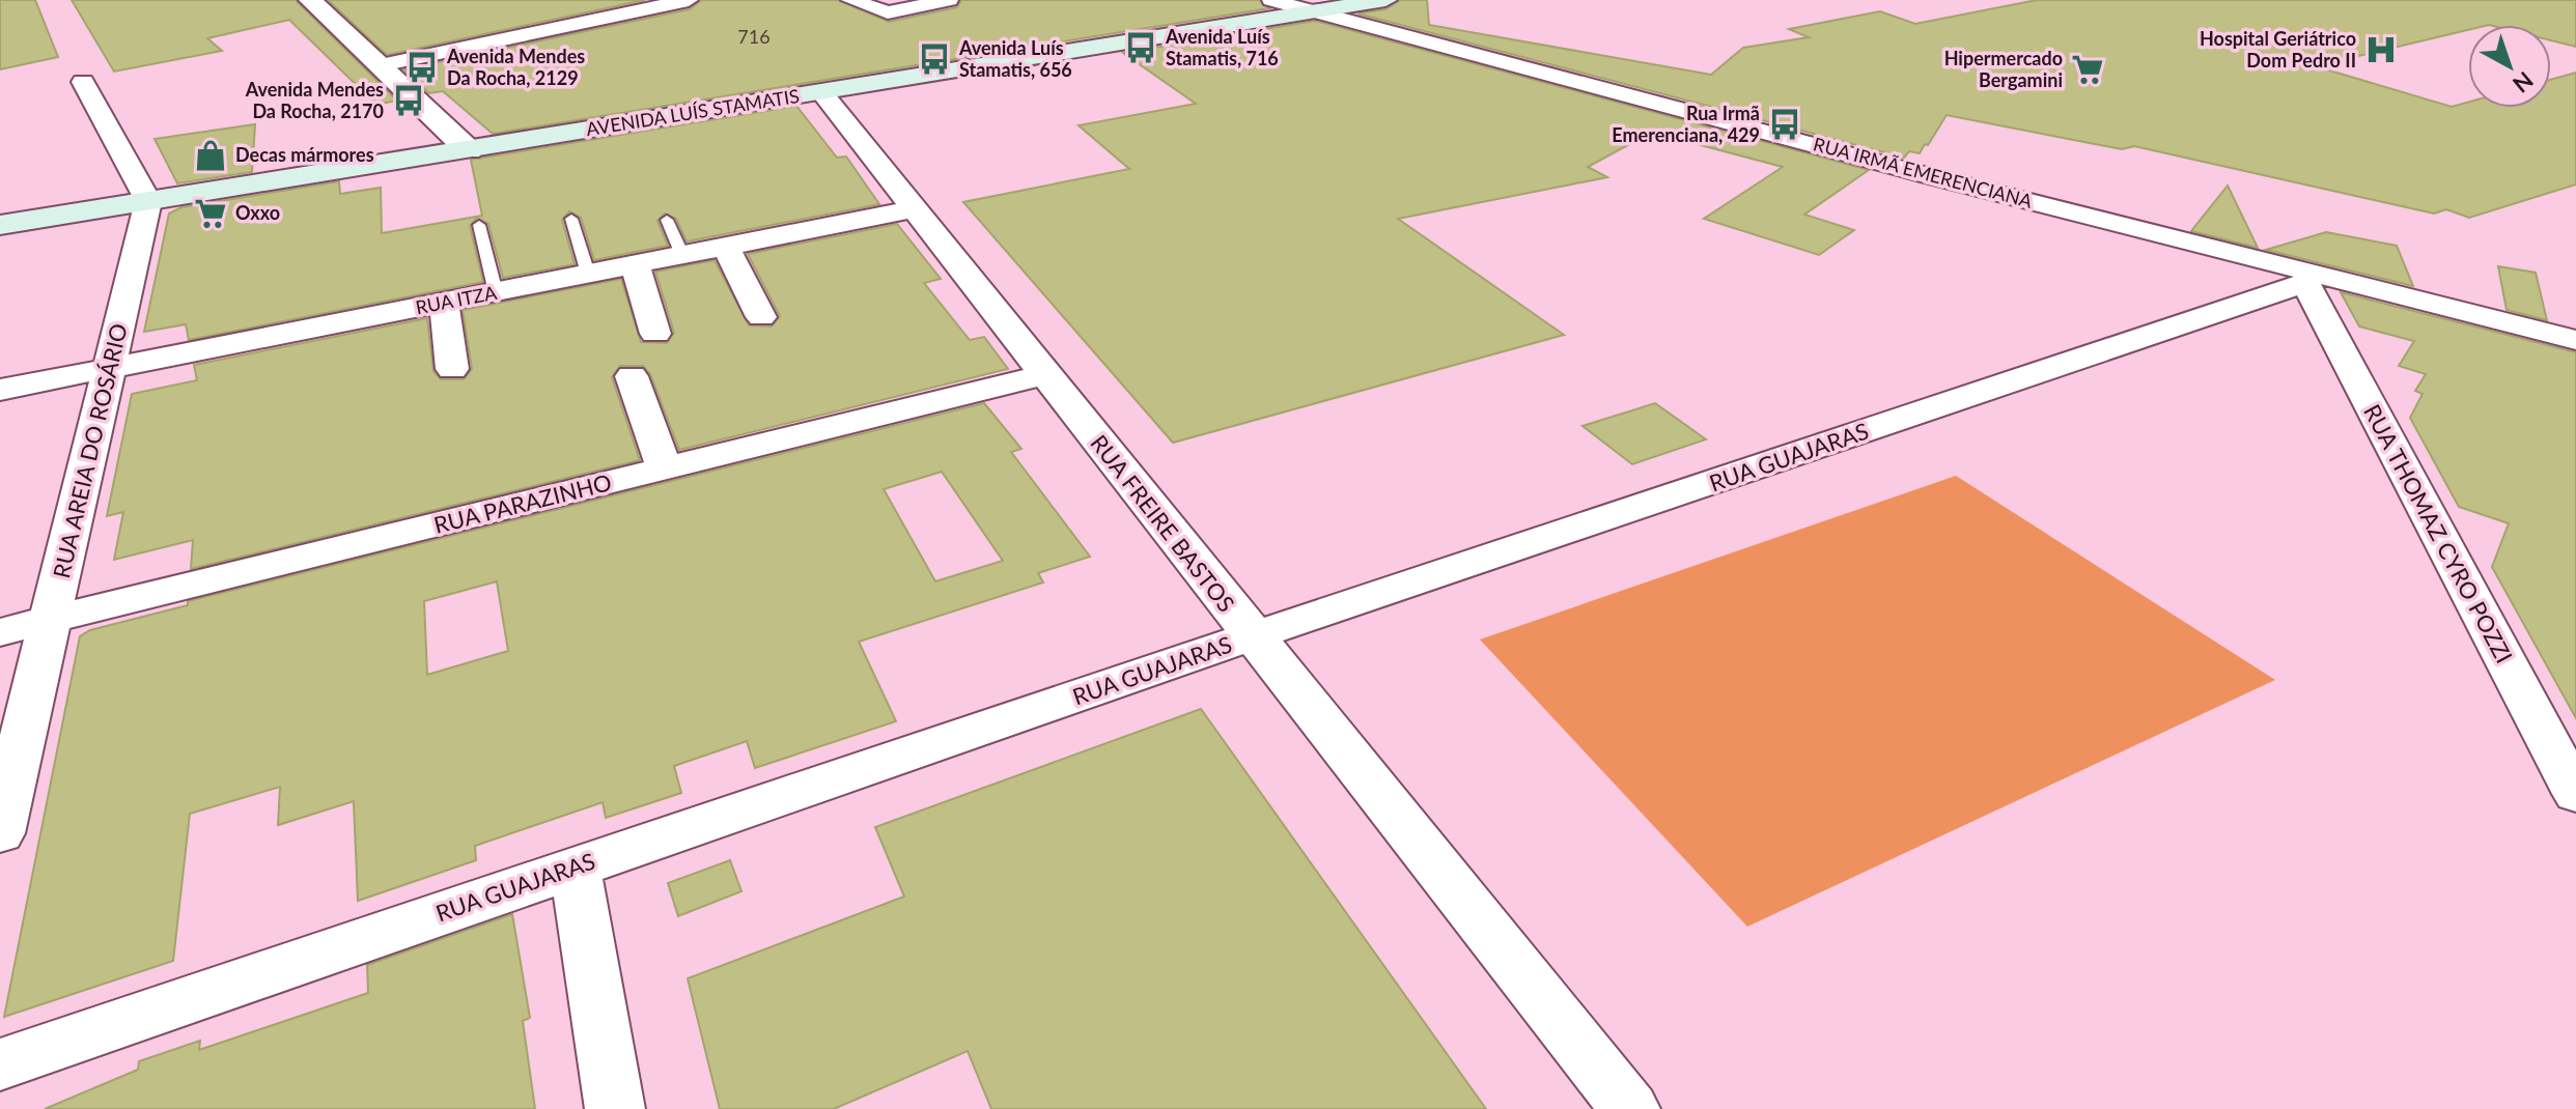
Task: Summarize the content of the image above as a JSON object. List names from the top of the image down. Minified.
{"streets":{"main road":["AVENIDA LUÍS STAMATIS"],"street":["RUA IRMÃ EMERENCIANA","RUA ITZA","RUA AREIA DO ROSÁRIO","RUA GUAJARAS","RUA PARAZINHO","RUA FREIRE BASTOS","RUA THOMAZ CYRO POZZI"]},"crossings":[["AVENIDA LUÍS STAMATIS","RUA IRMÃ EMERENCIANA"],["AVENIDA LUÍS STAMATIS","RUA AREIA DO ROSÁRIO"],["AVENIDA LUÍS STAMATIS","RUA FREIRE BASTOS"],["RUA IRMÃ EMERENCIANA","RUA GUAJARAS"],["RUA IRMÃ EMERENCIANA","RUA THOMAZ CYRO POZZI"],["RUA ITZA","RUA AREIA DO ROSÁRIO"],["RUA ITZA","RUA FREIRE BASTOS"],["RUA AREIA DO ROSÁRIO","RUA PARAZINHO"],["RUA GUAJARAS","RUA FREIRE BASTOS"],["RUA GUAJARAS","RUA THOMAZ CYRO POZZI"],["RUA PARAZINHO","RUA FREIRE BASTOS"]],"places":{"bus stop":["Avenida Luís Stamatis, 716","Avenida Luís Stamatis, 656","Avenida Mendes Da Rocha, 2129","Avenida Mendes Da Rocha, 2170","Rua Irmã Emerenciana, 429"],"hospital":["Hospital Geriátrico Dom Pedro II"],"supermarket":["Hipermercado Bergamini","Oxxo"],"shop":["Decas mármores"]},"house_numbers":["716"],"north":"bottom right"}
